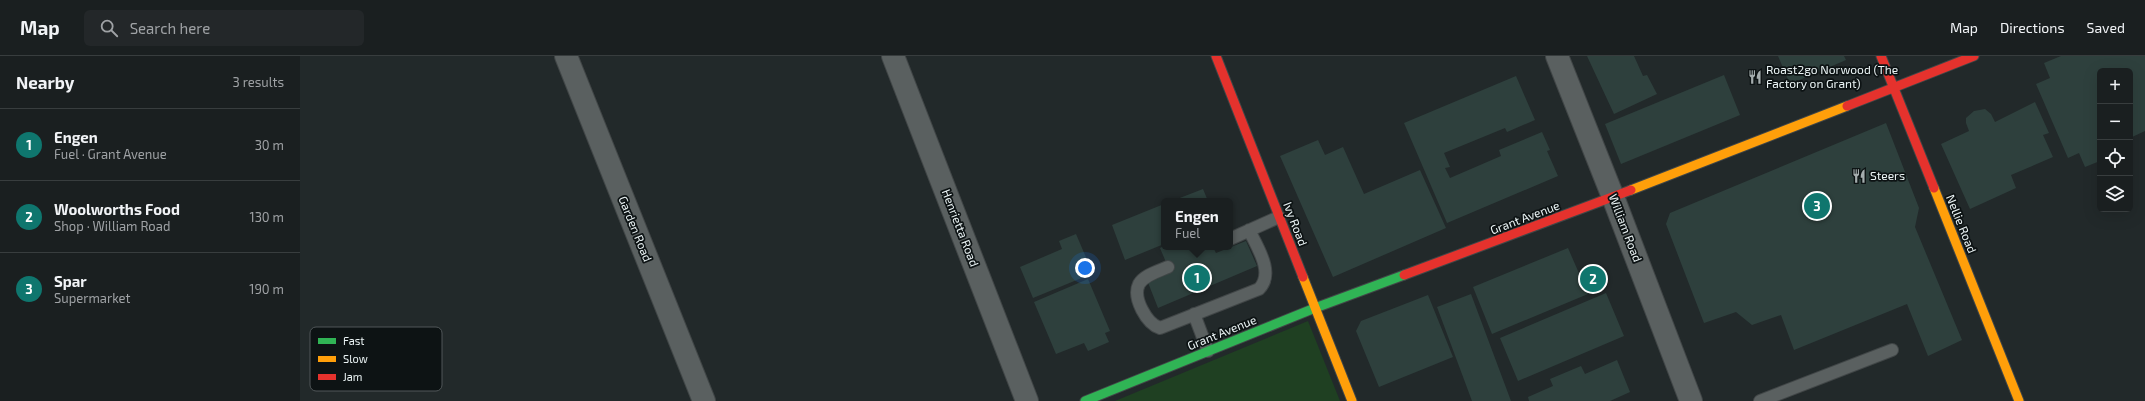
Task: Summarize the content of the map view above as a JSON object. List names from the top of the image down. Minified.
{"streets":{"street":["Grant Avenue","Ivy Road","Nellie Road","Henrietta Road","William Road","Garden Road"]},"crossings":[["Grant Avenue","Ivy Road"],["Grant Avenue","Nellie Road"],["Grant Avenue","William Road"]],"places":{"restaurant":["Roast2go Norwood (The Factory on Grant)","Steers"]},"legend":["Fast","Slow","Jam"],"page":{"header":"Map","search":"Search here","nav":["Map","Directions","Saved"],"heading":["Nearby","3 results"],"map_buttons":["+","−"],"list":[{"mark":"1","name":"Engen","note":"Fuel · Grant Avenue","value":"30 m"},{"mark":"2","name":"Woolworths Food","note":"Shop · William Road","value":"130 m"},{"mark":"3","name":"Spar","note":"Supermarket","value":"190 m"}],"pins":["3","1","2"],"popup":["Engen","Fuel"]}}
